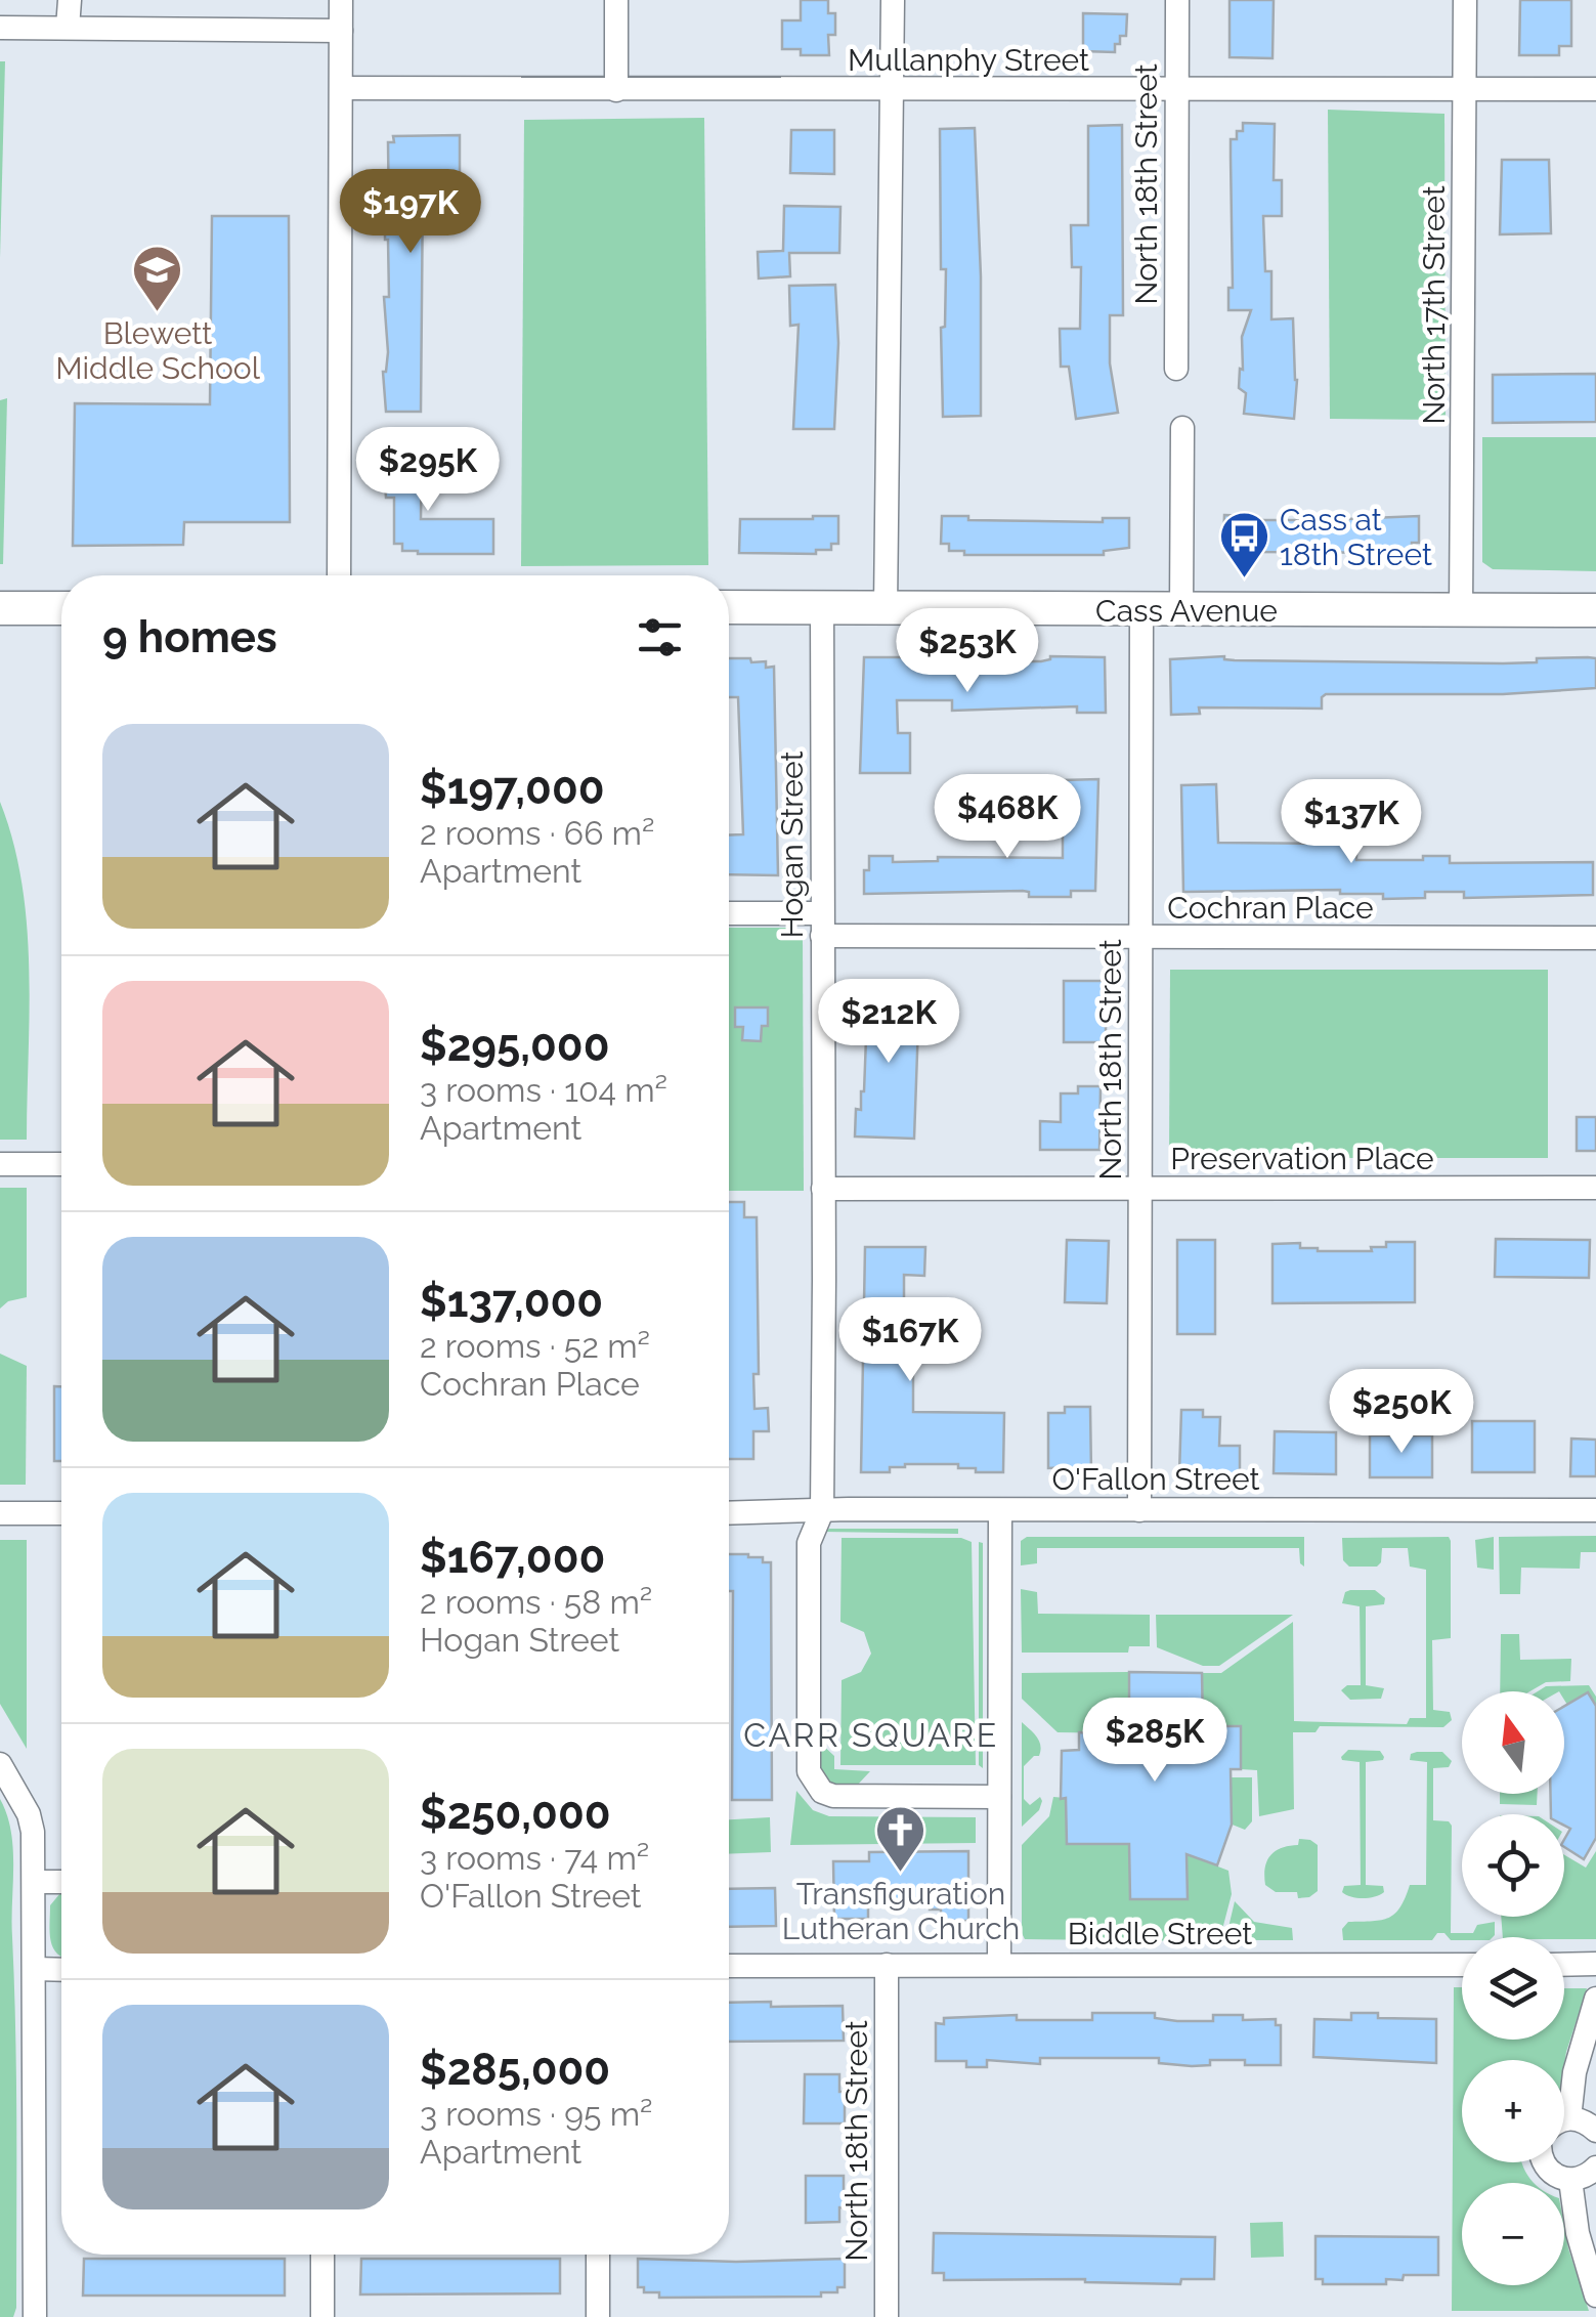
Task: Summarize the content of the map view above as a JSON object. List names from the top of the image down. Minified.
{"streets":{"main road":["Cass Avenue"],"street":["Mullanphy Street","North 18th Street","North 17th Street","Hogan Street","Cochran Place","Preservation Place","O'Fallon Street","Biddle Street"]},"crossings":[["Mullanphy Street","North 18th Street"],["Mullanphy Street","North 17th Street"],["North 18th Street","Cass Avenue"],["North 18th Street","Cochran Place"],["North 18th Street","Preservation Place"],["North 18th Street","O'Fallon Street"],["North 18th Street","Biddle Street"],["North 17th Street","Cass Avenue"],["Cass Avenue","Hogan Street"],["Hogan Street","Cochran Place"],["Hogan Street","Preservation Place"],["Hogan Street","O'Fallon Street"]],"districts":["CARR SQUARE"],"places":{"school or university":["Blewett Middle School"],"bus stop":["Cass at 18th Street"],"church":["Transfiguration Lutheran Church"]},"north":"top","page":{"price":["$197K","$295K","$253K","$468K","$137K","$212K","$167K","$250K","$285K"],"heading":"9 homes","list":[{"name":"$197,000","note":"2 rooms · 66 m² · Apartment"},{"name":"$295,000","note":"3 rooms · 104 m² · Apartment"},{"name":"$137,000","note":"2 rooms · 52 m² · Cochran Place"},{"name":"$167,000","note":"2 rooms · 58 m² · Hogan Street"},{"name":"$250,000","note":"3 rooms · 74 m² · O'Fallon Street"},{"name":"$285,000","note":"3 rooms · 95 m² · Apartment"}],"map_buttons":["+","−"]}}
